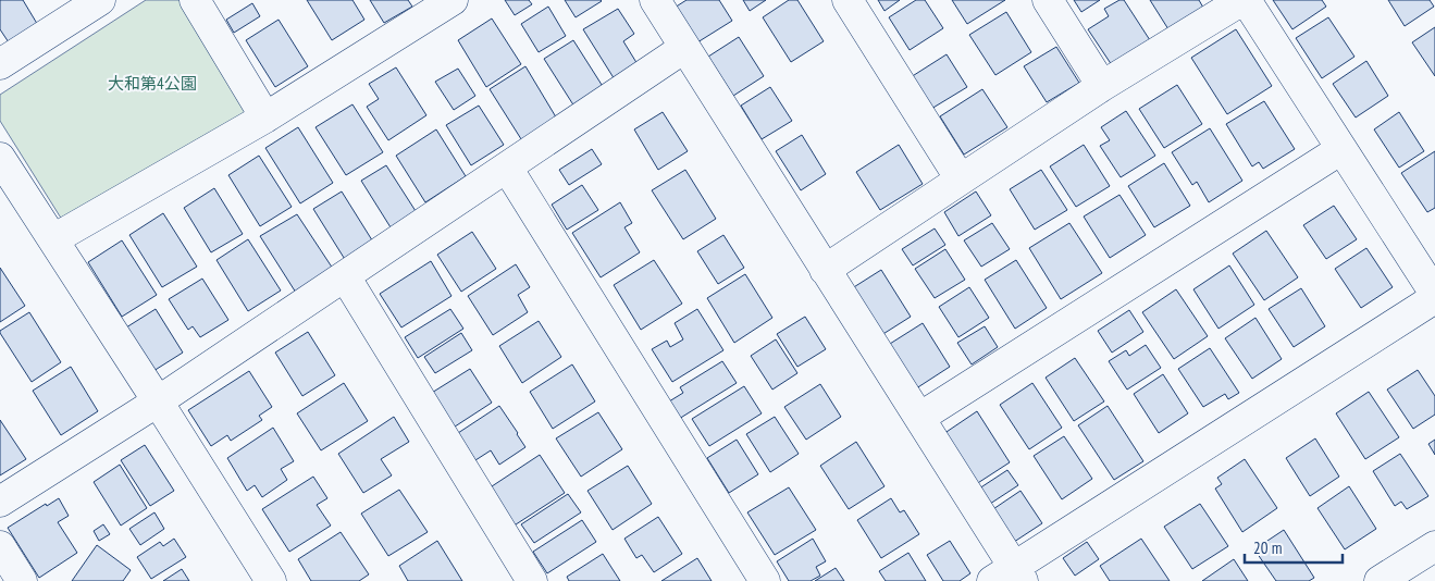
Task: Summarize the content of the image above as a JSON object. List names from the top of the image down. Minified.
{"parks":["大和第4公園"],"scale_bar":"20 m"}
